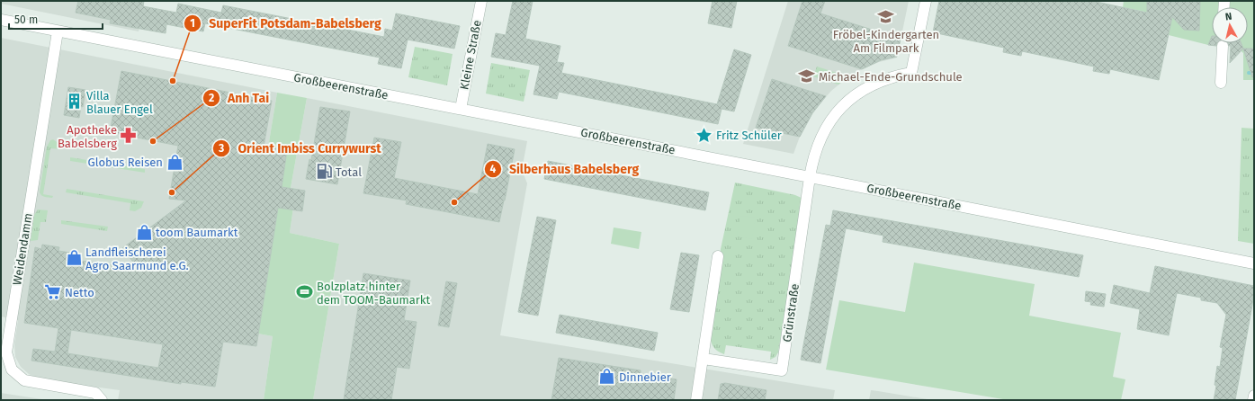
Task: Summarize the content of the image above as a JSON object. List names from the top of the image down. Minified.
{"streets":{"street":["Kleine Straße","Großbeerenstraße","Weidendamm","Grünstraße"]},"crossings":[["Kleine Straße","Großbeerenstraße"],["Großbeerenstraße","Weidendamm"],["Großbeerenstraße","Grünstraße"]],"places":{"school or university":["Fröbel-Kindergarten Am Filmpark","Michael-Ende-Grundschule"],"other":["SuperFit Potsdam-Babelsberg","Anh Tai","Orient Imbiss Currywurst","Silberhaus Babelsberg"],"building":["Villa Blauer Engel"],"place":["Fritz Schüler"],"pharmacy":["Apotheke Babelsberg"],"shop":["Globus Reisen","toom Baumarkt","Landfleischerei Agro Saarmund e.G.","Dinnebier"],"fuel station":["Total"],"supermarket":["Netto"],"sports":["Bolzplatz hinter dem TOOM-Baumarkt"]},"scale_bar":"50 m","north":"top"}
